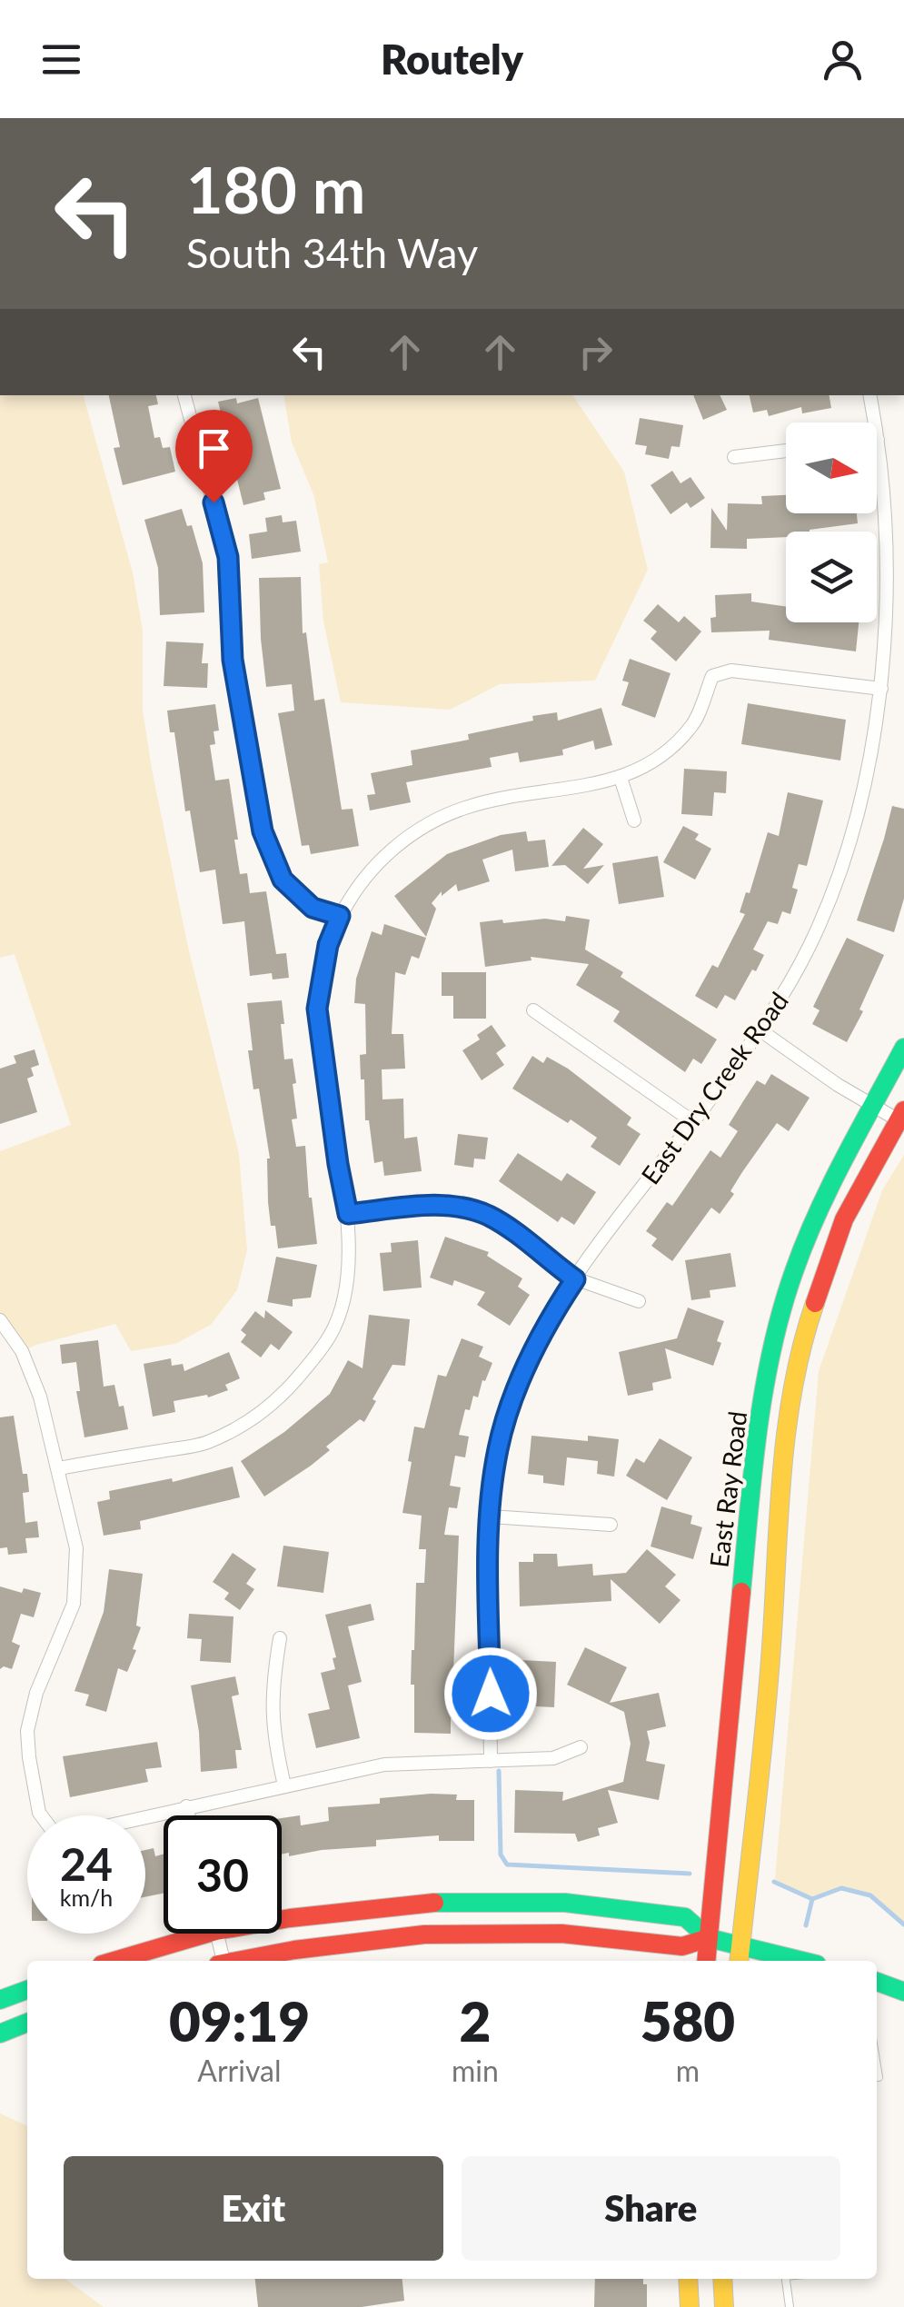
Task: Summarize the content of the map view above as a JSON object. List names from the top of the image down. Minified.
{"streets":{"main road":["East Ray Road"],"street":["East Dry Creek Road"]},"north":"right","page":{"header":"Routely","turn":["180 m","South 34th Way"],"speed":"24 km/h","limit":"30","eta":["09:19","Arrival","2","min","580","m"],"buttons":["Exit","Share"]}}
